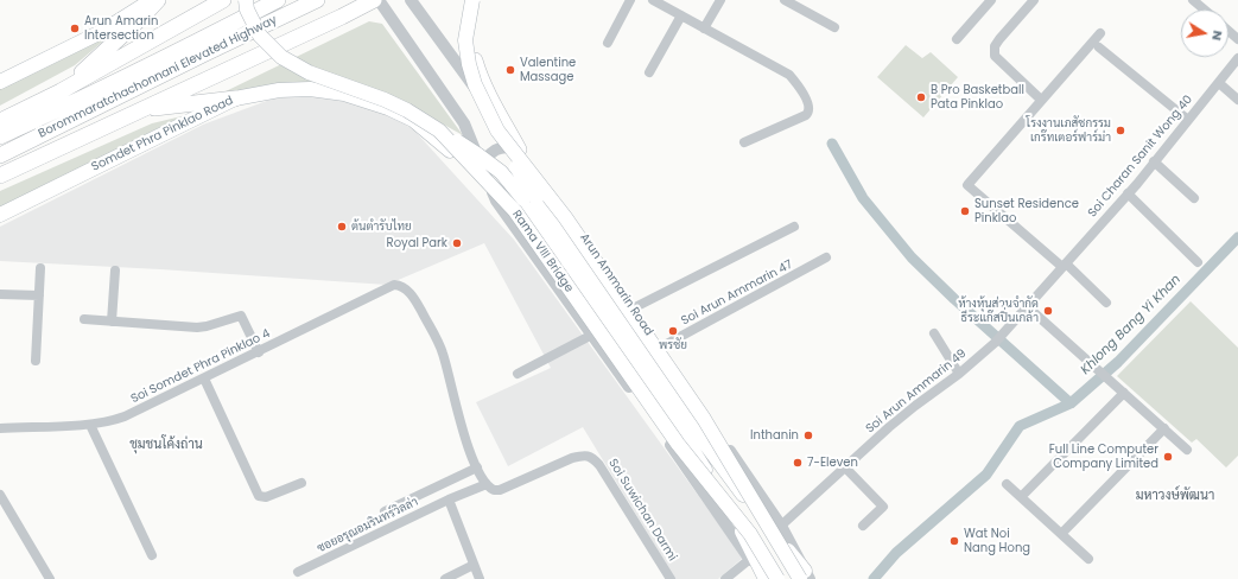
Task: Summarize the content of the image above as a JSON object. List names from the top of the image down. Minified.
{"streets":{"main road":["Borommaratchachonnani Elevated Highway","Somdet Phra Pinklao Road","Rama VIII Bridge"],"street":["Soi Charan Sanit Wong 40","Arun Ammarin Road","Soi Arun Ammarin 47","Soi Somdet Phra Pinklao 4","Soi Arun Ammarin 49","Soi Suwichan Darmi","ซอยอรุณอมรินทร์วิลล่า"]},"crossings":[["Soi Charan Sanit Wong 40","Soi Arun Ammarin 49"],["Arun Ammarin Road","Soi Arun Ammarin 47"],["Arun Ammarin Road","Soi Arun Ammarin 49"],["Soi Suwichan Darmi","ซอยอรุณอมรินทร์วิลล่า"]],"districts":["ชุมชนโค้งถ่าน","มหาวงษ์พัฒนา"],"water":["Khlong Bang Yi Khan"],"places":["Arun Amarin Intersection","Valentine Massage","B Pro Basketball Pata Pinklao","โรงงานเภสัชกรรม เกร๊ทเตอร์ฟาร์ม่า","Sunset Residence Pinklao","ต้นตำรับไทย","Royal Park","ห้างหุ้นส่วนจำกัด ธีระแก๊สปิ่นเกล้า","พรชัย","Inthanin","Full Line Computer Company Limited","7-Eleven","Wat Noi Nang Hong"],"north":"right"}
